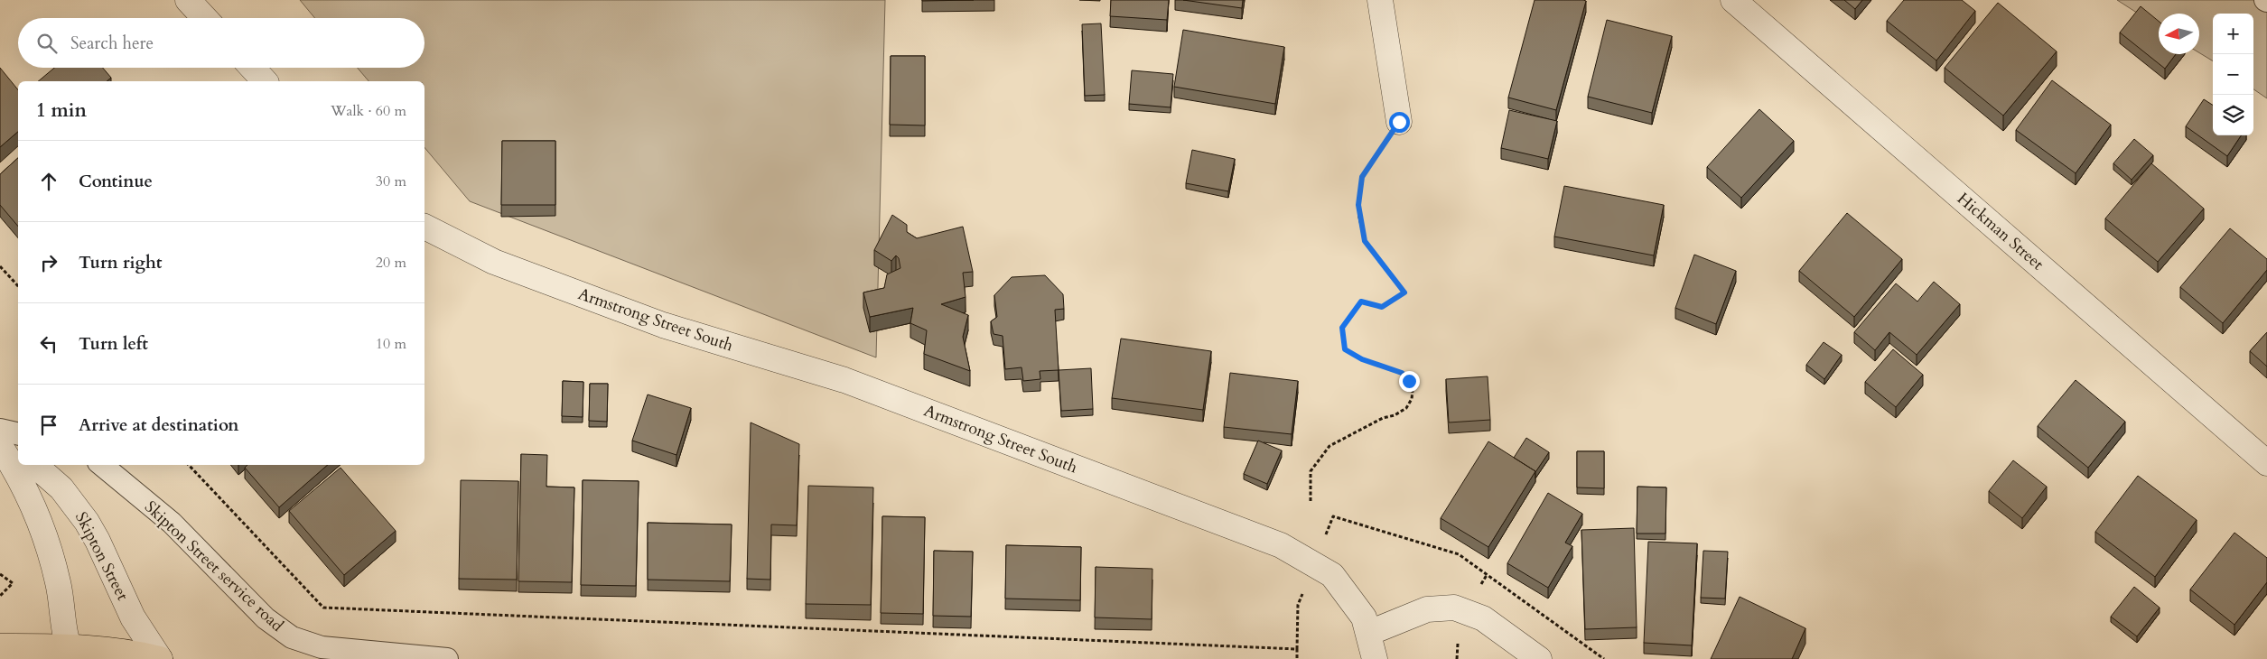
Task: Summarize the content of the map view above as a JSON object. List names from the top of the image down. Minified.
{"streets":{"highway":["Skipton Street"],"street":["Hickman Street","Armstrong Street South"],"lane":["Skipton Street service road"]},"north":"left","page":{"map_buttons":["+","−"],"search":"Search here","heading":["1 min","Walk · 60 m"],"list":[["Continue","30 m"],["Turn right","20 m"],["Turn left","10 m"],"Arrive at destination"]}}
